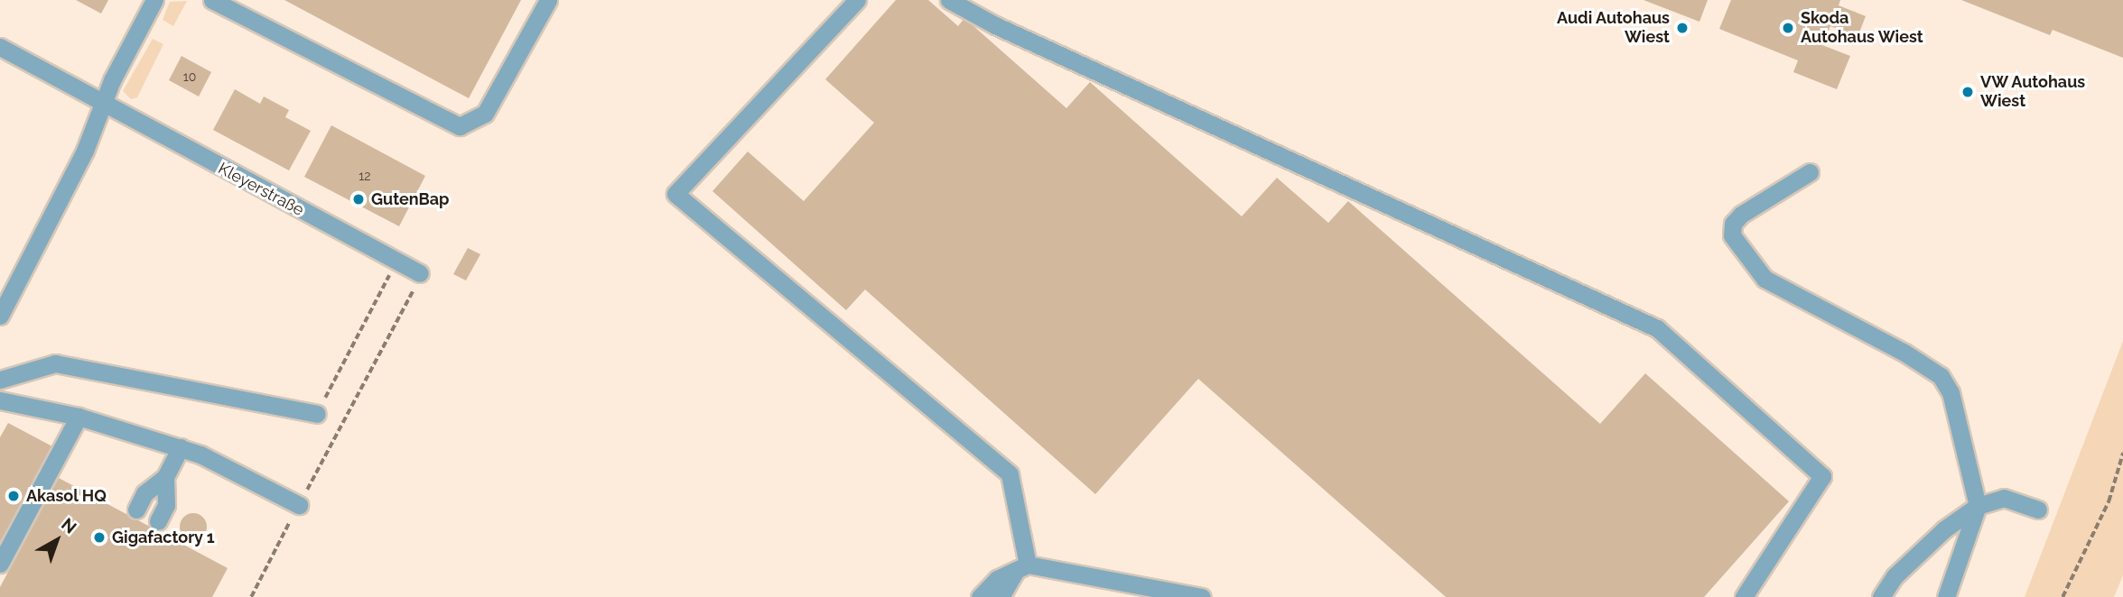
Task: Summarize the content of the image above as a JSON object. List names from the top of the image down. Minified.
{"streets":{"street":["Kleyerstraße"]},"places":["Audi Autohaus Wiest","Skoda Autohaus Wiest","VW Autohaus Wiest","GutenBap","Akasol HQ","Gigafactory 1"],"house_numbers":["10","12"],"north":"top right"}
